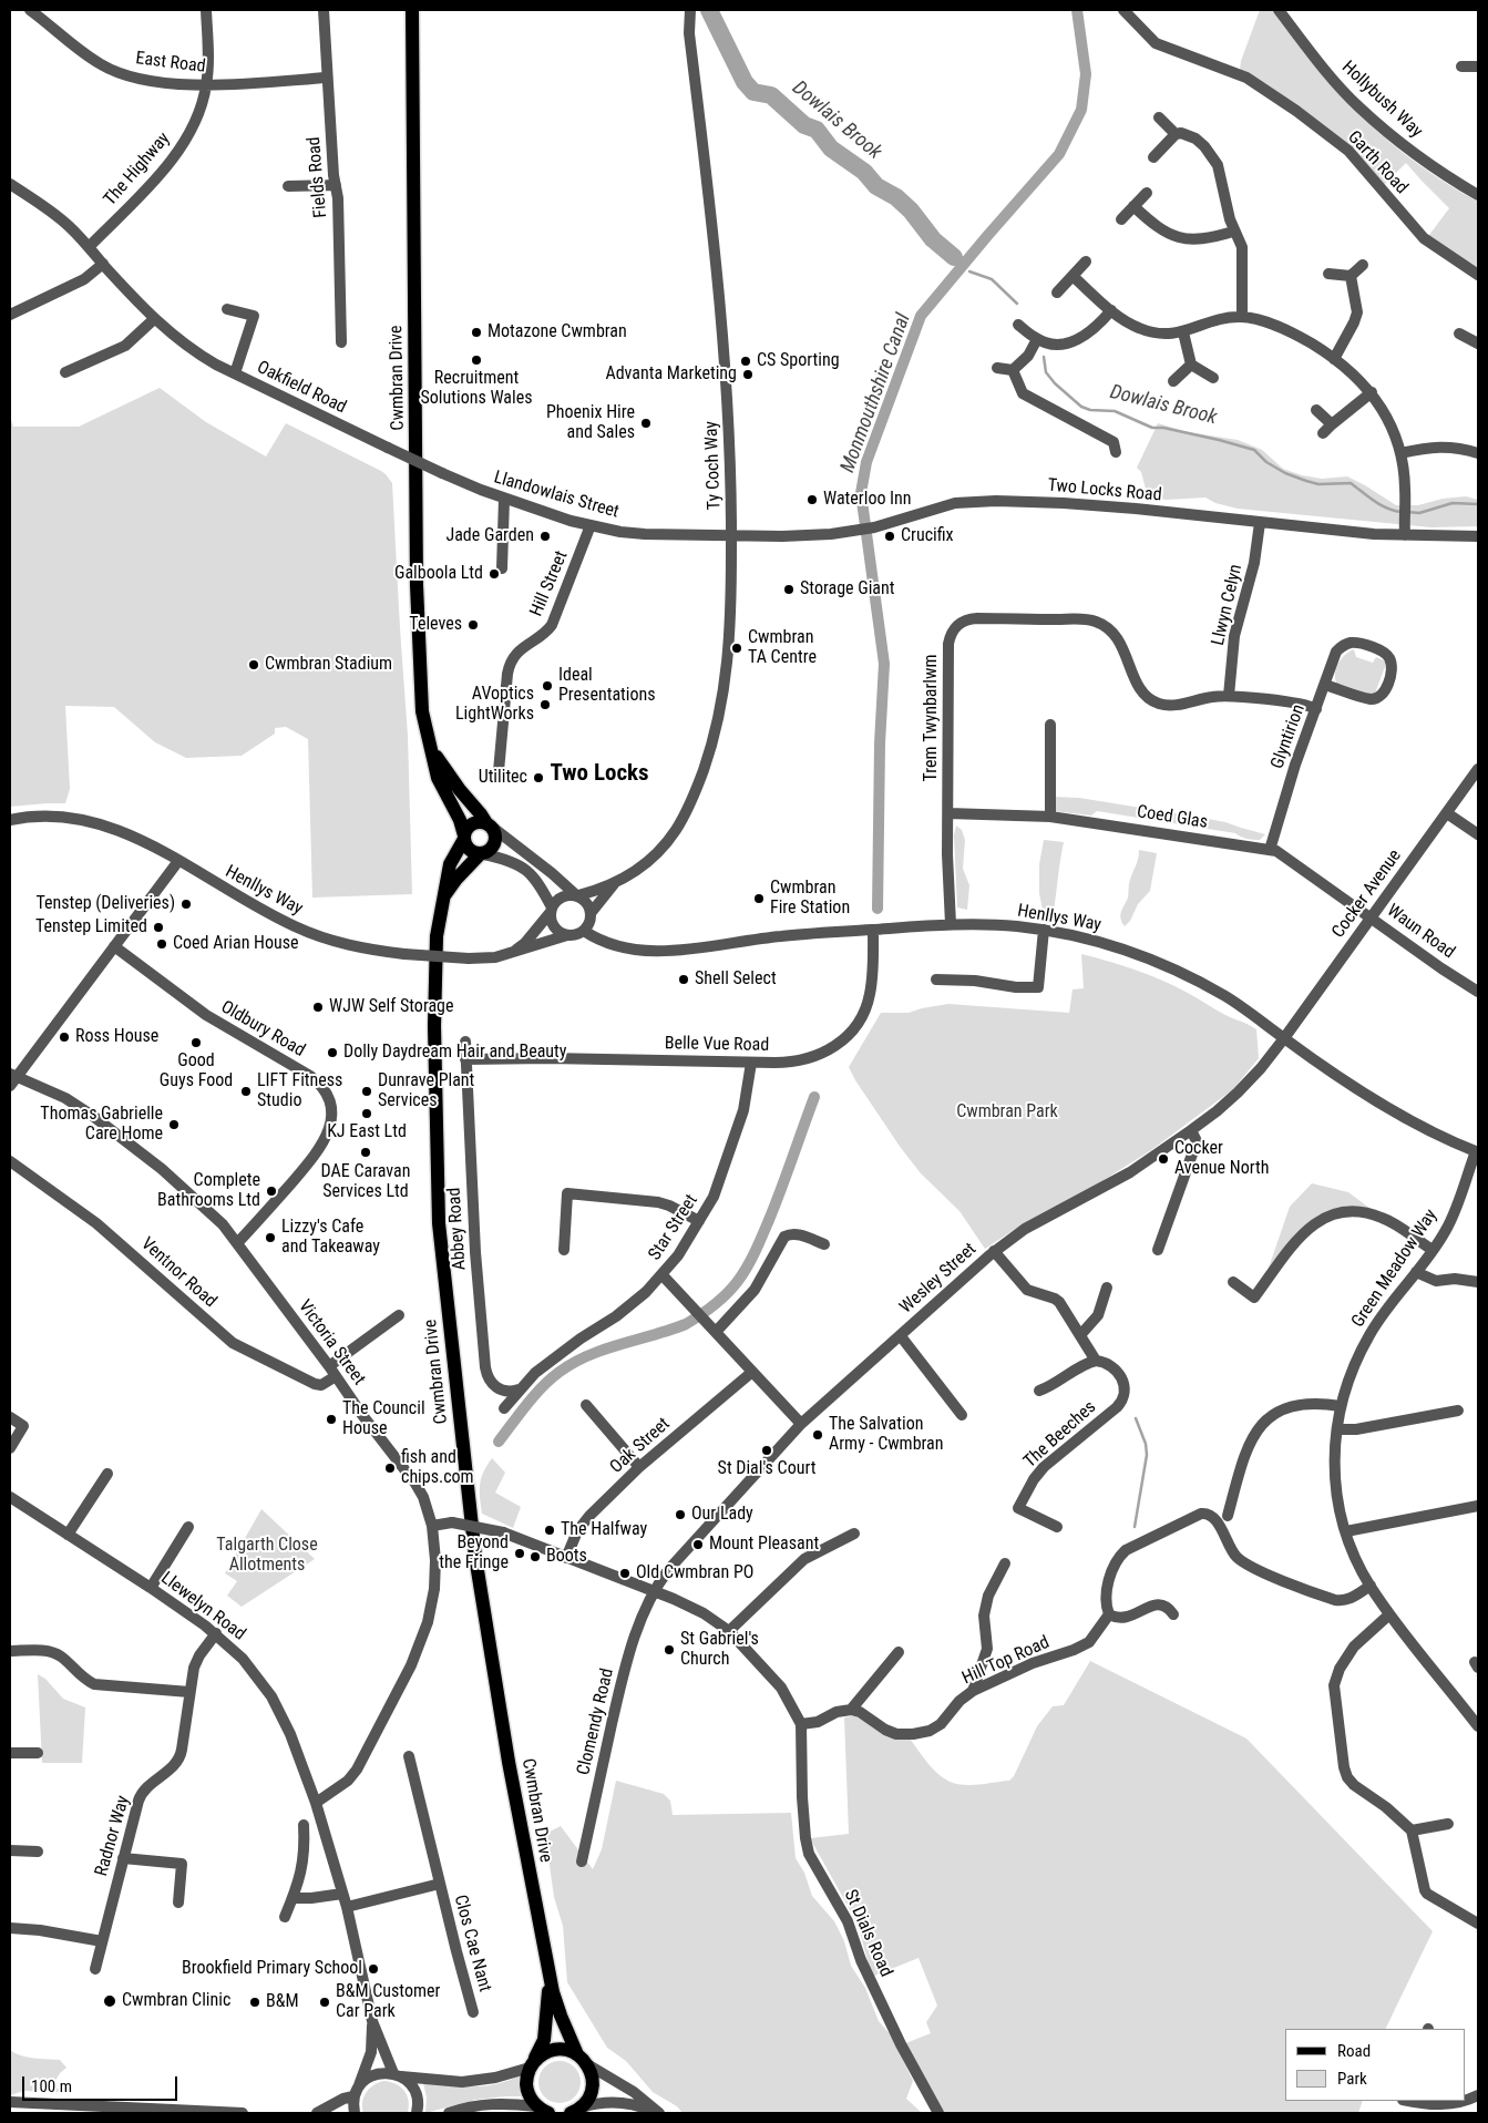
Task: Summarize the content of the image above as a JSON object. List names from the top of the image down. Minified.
{"streets":{"main road":["Cwmbran Drive"],"street":["East Road","Hollybush Way","Garth Road","The Highway","Fields Road","Oakfield Road","Ty Coch Way","Two Locks Road","Llandowlais Street","Hill Street","Llwyn Celyn","Trem Twynbarlwm","Glyntirion","Coed Glas","Henllys Way","Cocker Avenue","Waun Road","Oldbury Road","Belle Vue Road","Star Street","Abbey Road","Green Meadow Way","Ventnor Road","Wesley Street","Victoria Street","The Beeches","Oak Street","Llewelyn Road","Hill Top Road","Clomendy Road","Radnor Way","St Dials Road","Clos Cae Nant"]},"crossings":[["East Road","The Highway"],["East Road","Fields Road"],["The Highway","Oakfield Road"],["Oakfield Road","Llandowlais Street"],["Ty Coch Way","Two Locks Road"],["Ty Coch Way","Llandowlais Street"],["Ty Coch Way","Henllys Way"],["Two Locks Road","Llandowlais Street"],["Two Locks Road","Llwyn Celyn"],["Llandowlais Street","Hill Street"],["Llwyn Celyn","Trem Twynbarlwm"],["Trem Twynbarlwm","Glyntirion"],["Trem Twynbarlwm","Coed Glas"],["Trem Twynbarlwm","Henllys Way"],["Glyntirion","Coed Glas"],["Coed Glas","Cocker Avenue"],["Coed Glas","Waun Road"],["Henllys Way","Cocker Avenue"],["Henllys Way","Belle Vue Road"],["Henllys Way","Green Meadow Way"],["Henllys Way","Wesley Street"],["Cocker Avenue","Waun Road"],["Cocker Avenue","Wesley Street"],["Oldbury Road","Victoria Street"],["Belle Vue Road","Star Street"],["Belle Vue Road","Abbey Road"],["Star Street","Abbey Road"],["Ventnor Road","Victoria Street"],["Wesley Street","Clomendy Road"],["Victoria Street","Llewelyn Road"],["Llewelyn Road","Radnor Way"],["Llewelyn Road","Clos Cae Nant"]],"districts":["Two Locks"],"water":["Dowlais Brook","Monmouthshire Canal"],"parks":["Cwmbran Park","Talgarth Close Allotments"],"places":["Motazone Cwmbran","Recruitment Solutions Wales","CS Sporting","Advanta Marketing","Phoenix Hire and Sales","Waterloo Inn","Jade Garden","Crucifix","Galboola Ltd","Storage Giant","Televes","Cwmbran TA Centre","Cwmbran Stadium","Ideal Presentations","AVoptics LightWorks","Utilitec","Cwmbran Fire Station","Tenstep (Deliveries)","Tenstep Limited","Coed Arian House","Shell Select","WJW Self Storage","Ross House","Good Guys Food","Dolly Daydream Hair and Beauty","LIFT Fitness Studio","Dunrave Plant Services","KJ East Ltd","Thomas Gabrielle Care Home","DAE Caravan Services Ltd","Cocker Avenue North","Complete Bathrooms Ltd","Lizzy's Cafe and Takeaway","The Council House","The Salvation Army - Cwmbran","St Dial's Court","fish and chips.com","Our Lady","The Halfway","Mount Pleasant","Beyond the Fringe","Boots","Old Cwmbran PO","St Gabriel's Church","Brookfield Primary School","Cwmbran Clinic","B&M","B&M Customer Car Park"],"legend":["Road","Park"],"scale_bar":"100 m"}
